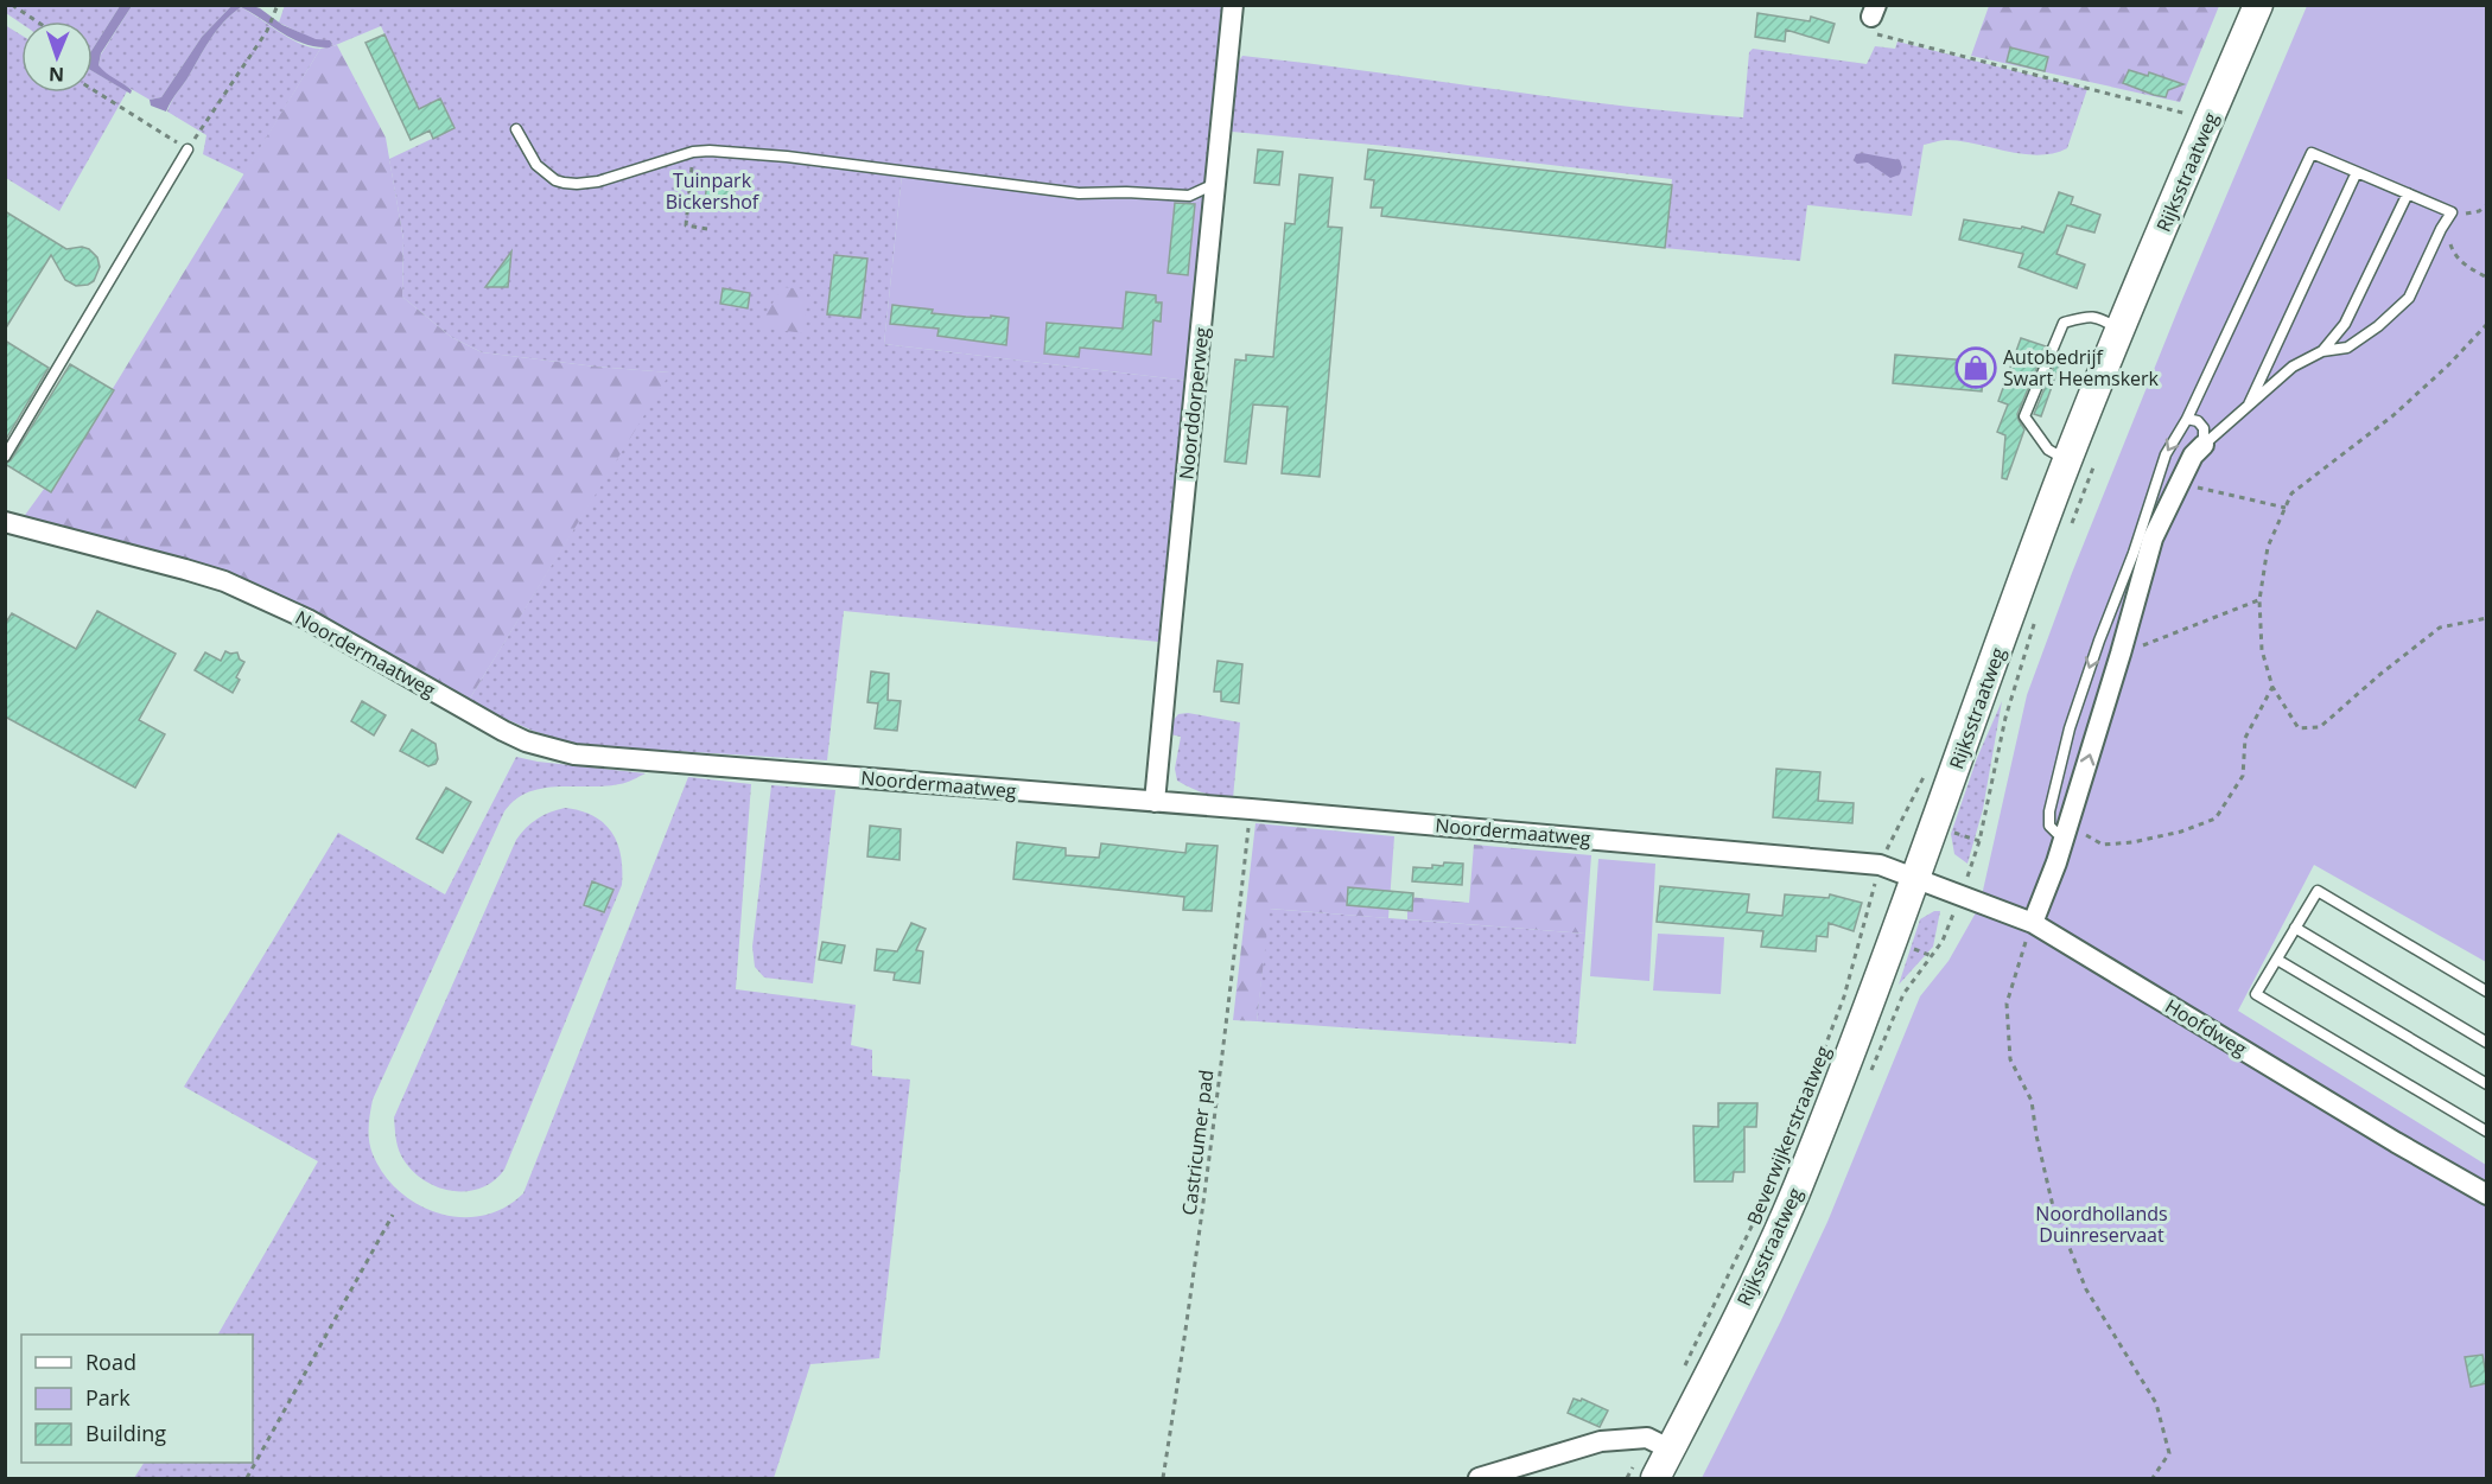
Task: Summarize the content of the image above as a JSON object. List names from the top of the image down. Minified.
{"streets":{"main road":["Rijksstraatweg"],"street":["Noorddorperweg","Noordermaatweg","Hoofdweg"],"path":["Beverwijkerstraatweg","Castricumer pad"]},"crossings":[["Rijksstraatweg","Noordermaatweg"],["Rijksstraatweg","Hoofdweg"],["Noorddorperweg","Noordermaatweg"],["Noordermaatweg","Hoofdweg"],["Noordermaatweg","Beverwijkerstraatweg"],["Noordermaatweg","Castricumer pad"]],"parks":["Tuinpark Bickershof","Noordhollands Duinreservaat"],"places":{"shop":["Autobedrijf Swart Heemskerk"]},"legend":["Road","Park","Building"],"north":"bottom"}
